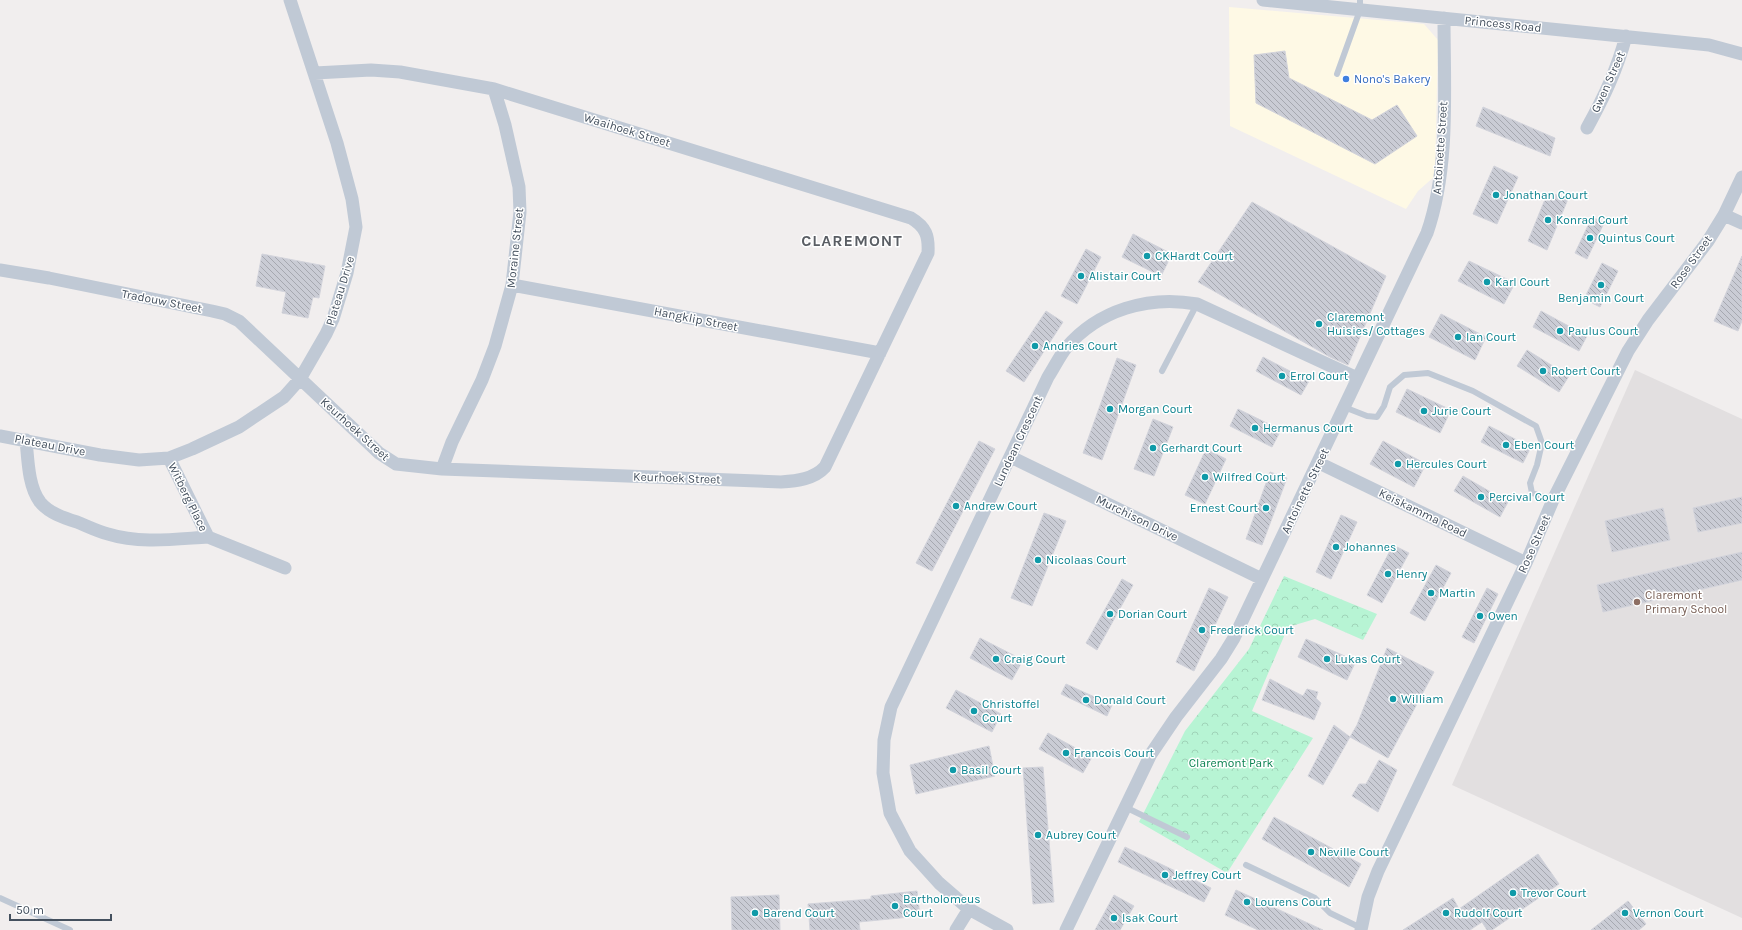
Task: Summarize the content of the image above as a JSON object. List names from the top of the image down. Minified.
{"streets":{"street":["Princess Road","Gwen Street","Waaihoek Street","Antoinette Street","Moraine Street","Rose Street","Plateau Drive","Tradouw Street","Hangklip Street","Keurhoek Street","Lundean Crescent","Witberg Place","Keiskamma Road","Murchison Drive"]},"crossings":[["Princess Road","Gwen Street"],["Princess Road","Antoinette Street"],["Waaihoek Street","Moraine Street"],["Waaihoek Street","Plateau Drive"],["Waaihoek Street","Keurhoek Street"],["Antoinette Street","Lundean Crescent"],["Antoinette Street","Keiskamma Road"],["Antoinette Street","Murchison Drive"],["Moraine Street","Hangklip Street"],["Moraine Street","Keurhoek Street"],["Rose Street","Keiskamma Road"],["Plateau Drive","Tradouw Street"],["Plateau Drive","Keurhoek Street"],["Plateau Drive","Witberg Place"],["Tradouw Street","Keurhoek Street"],["Hangklip Street","Keurhoek Street"],["Lundean Crescent","Murchison Drive"]],"districts":["CLAREMONT"],"parks":["Claremont Park"],"places":["Nono's Bakery","Jonathan Court","Konrad Court","Quintus Court","CKHardt Court","Alistair Court","Karl Court","Benjamin Court","Claremont Huisies/ Cottages","Paulus Court","Ian Court","Andries Court","Robert Court","Errol Court","Morgan Court","Jurie Court","Hermanus Court","Eben Court","Gerhardt Court","Hercules Court","Wilfred Court","Percival Court","Andrew Court","Ernest Court","Johannes","Nicolaas Court","Henry","Martin","Claremont Primary School","Dorian Court","Owen","Frederick Court","Craig Court","Lukas Court","William","Donald Court","Christoffel Court","Francois Court","Basil Court","Aubrey Court","Neville Court","Jeffrey Court","Trevor Court","Lourens Court","Bartholomeus Court","Barend Court","Rudolf Court","Vernon Court","Isak Court"],"scale_bar":"50 m"}
